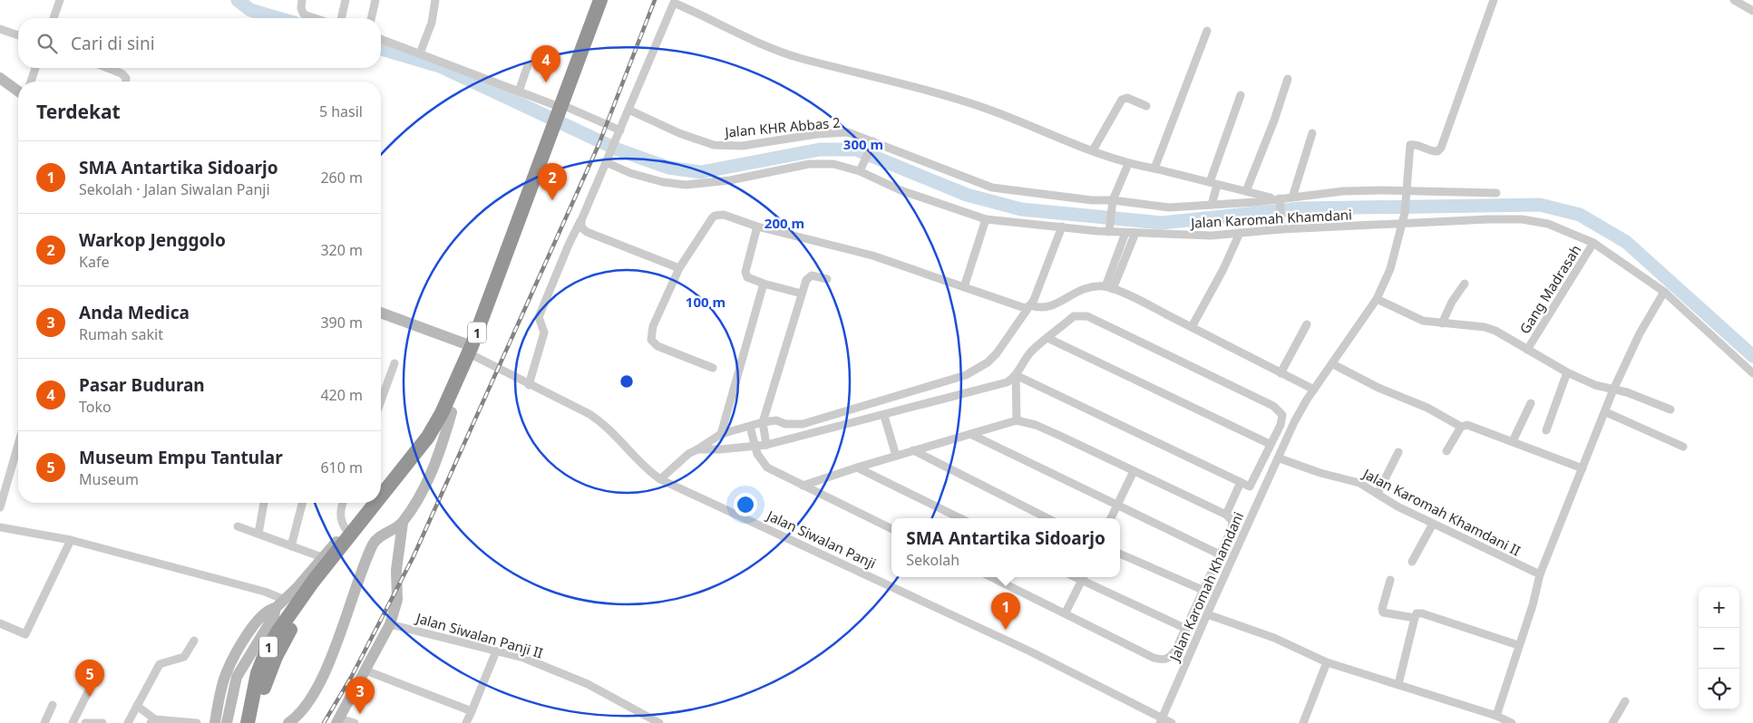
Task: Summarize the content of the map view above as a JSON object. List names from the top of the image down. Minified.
{"streets":{"highway":["1"],"street":["Jalan KHR Abbas 2","Jalan Karomah Khamdani","Gang Madrasah","Jalan Karomah Khamdani II","Jalan Siwalan Panji","Jalan Siwalan Panji II"]},"crossings":[["Jalan Karomah Khamdani","Jalan Karomah Khamdani II"],["Jalan Karomah Khamdani","Jalan Siwalan Panji"],["1","Jalan Siwalan Panji"]],"page":{"search":"Cari di sini","pins":["4","2","1","5","3"],"heading":["Terdekat","5 hasil"],"list":[{"mark":"1","name":"SMA Antartika Sidoarjo","note":"Sekolah · Jalan Siwalan Panji","value":"260 m"},{"mark":"2","name":"Warkop Jenggolo","note":"Kafe","value":"320 m"},{"mark":"3","name":"Anda Medica","note":"Rumah sakit","value":"390 m"},{"mark":"4","name":"Pasar Buduran","note":"Toko","value":"420 m"},{"mark":"5","name":"Museum Empu Tantular","note":"Museum","value":"610 m"}],"popup":["SMA Antartika Sidoarjo","Sekolah"],"map_buttons":["+","−"]},"rings":["300 m","200 m","100 m"]}
